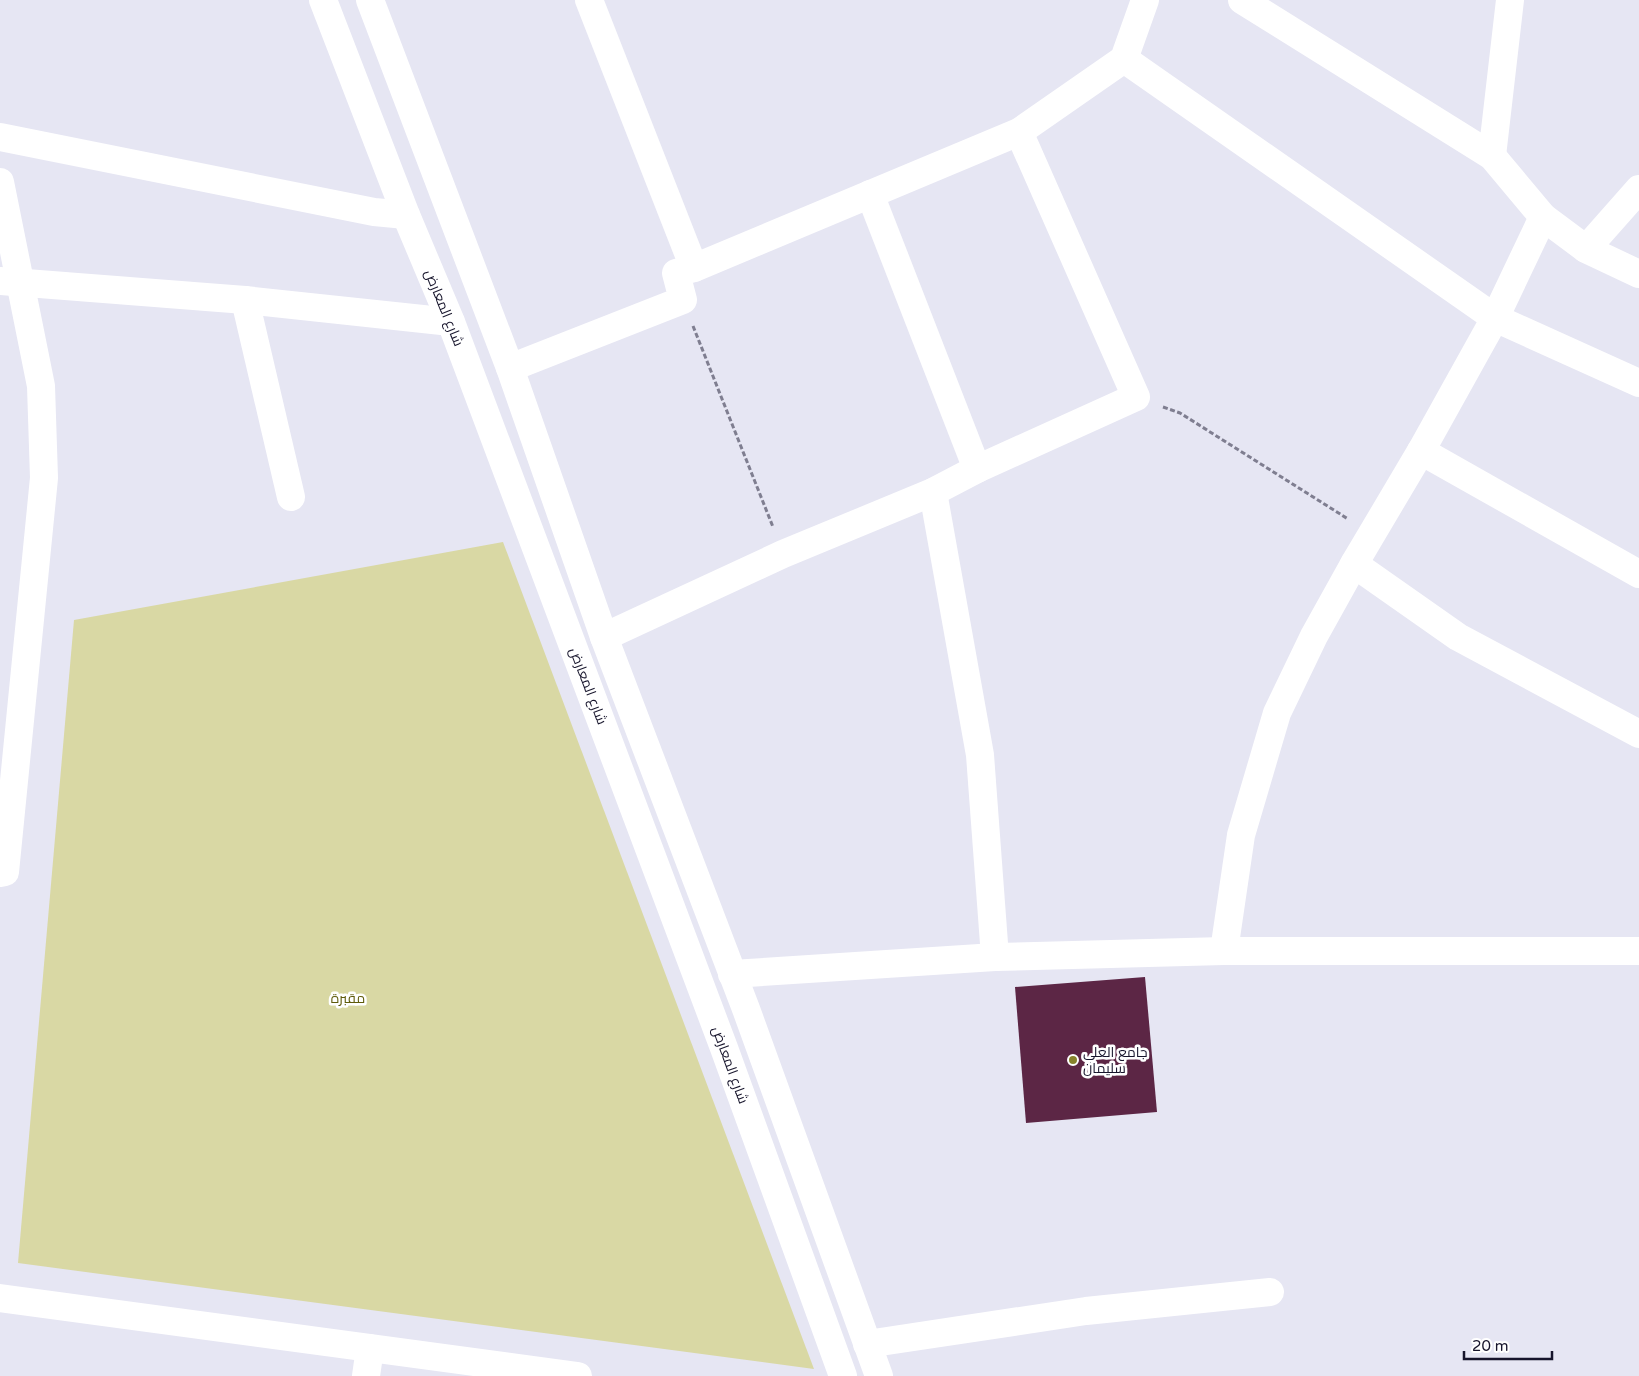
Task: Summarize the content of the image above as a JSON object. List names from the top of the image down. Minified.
{"streets":{"street":["شارع المعارض"]},"parks":["مقبرة"],"places":["جامع العلي سليمان"],"scale_bar":"20 m"}
